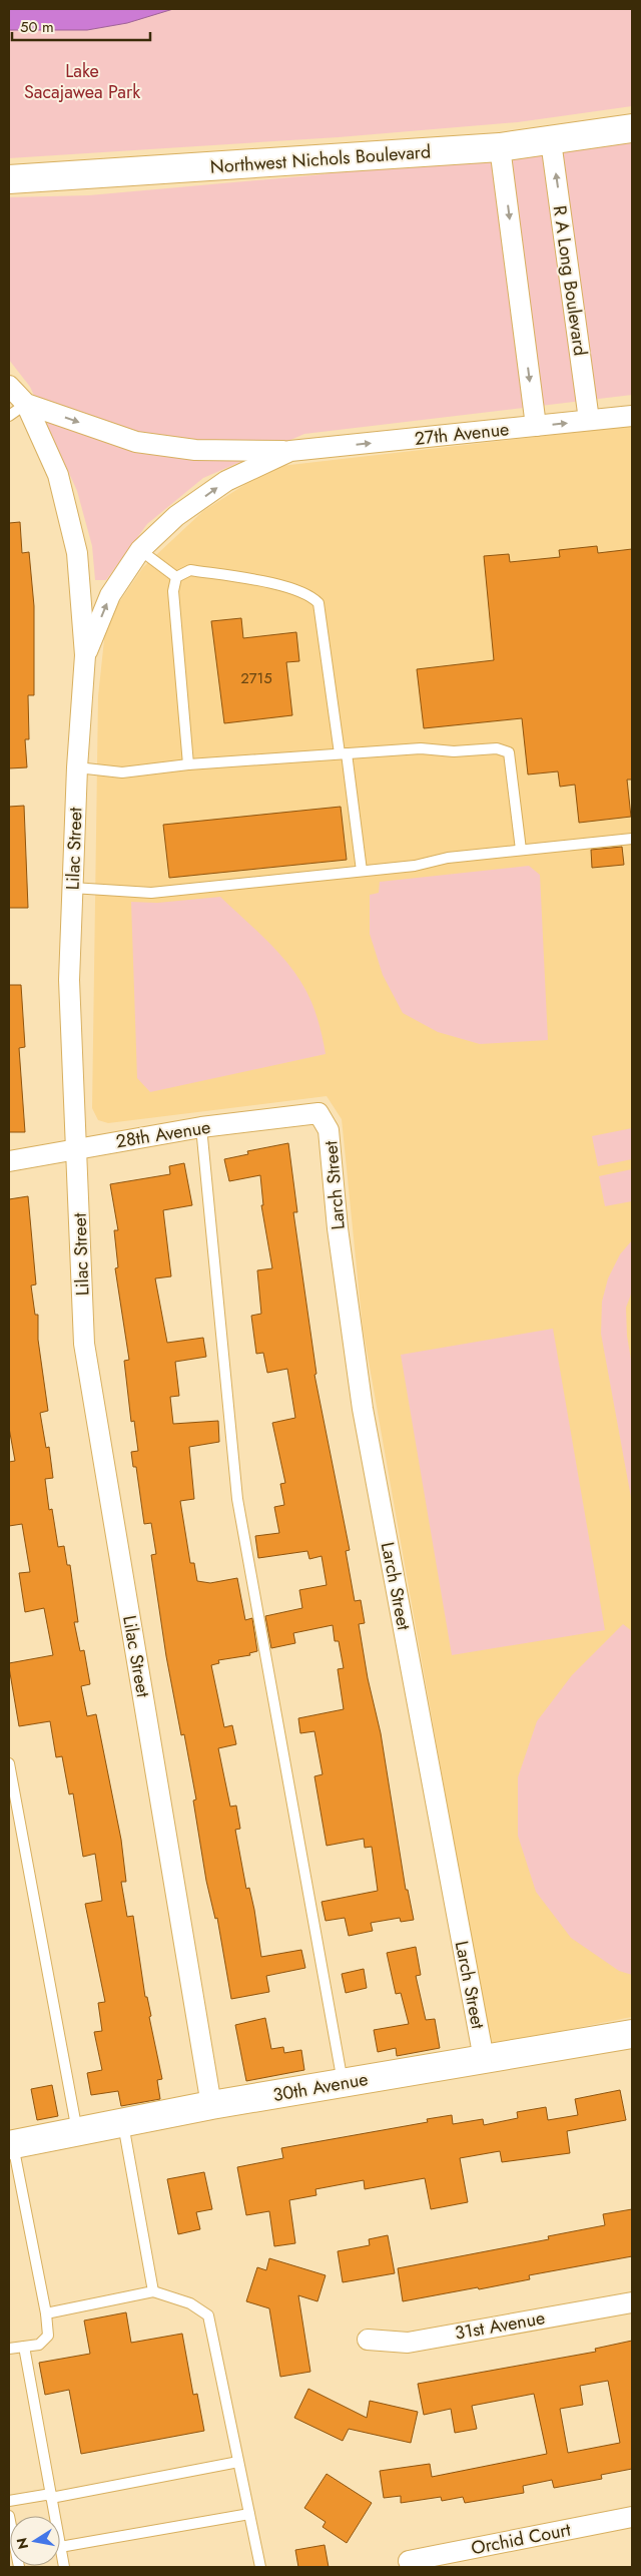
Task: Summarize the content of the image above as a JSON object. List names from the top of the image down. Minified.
{"streets":{"street":["Northwest Nichols Boulevard","R A Long Boulevard","27th Avenue","Lilac Street","28th Avenue","Larch Street","30th Avenue","31st Avenue","Orchid Court"]},"crossings":[["Northwest Nichols Boulevard","R A Long Boulevard"],["R A Long Boulevard","27th Avenue"],["27th Avenue","Lilac Street"],["Lilac Street","28th Avenue"],["Lilac Street","30th Avenue"],["28th Avenue","Larch Street"],["Larch Street","30th Avenue"]],"one_way":["27th Avenue"],"parks":["Lake Sacajawea Park"],"house_numbers":["2715"],"scale_bar":"50 m","north":"left"}
